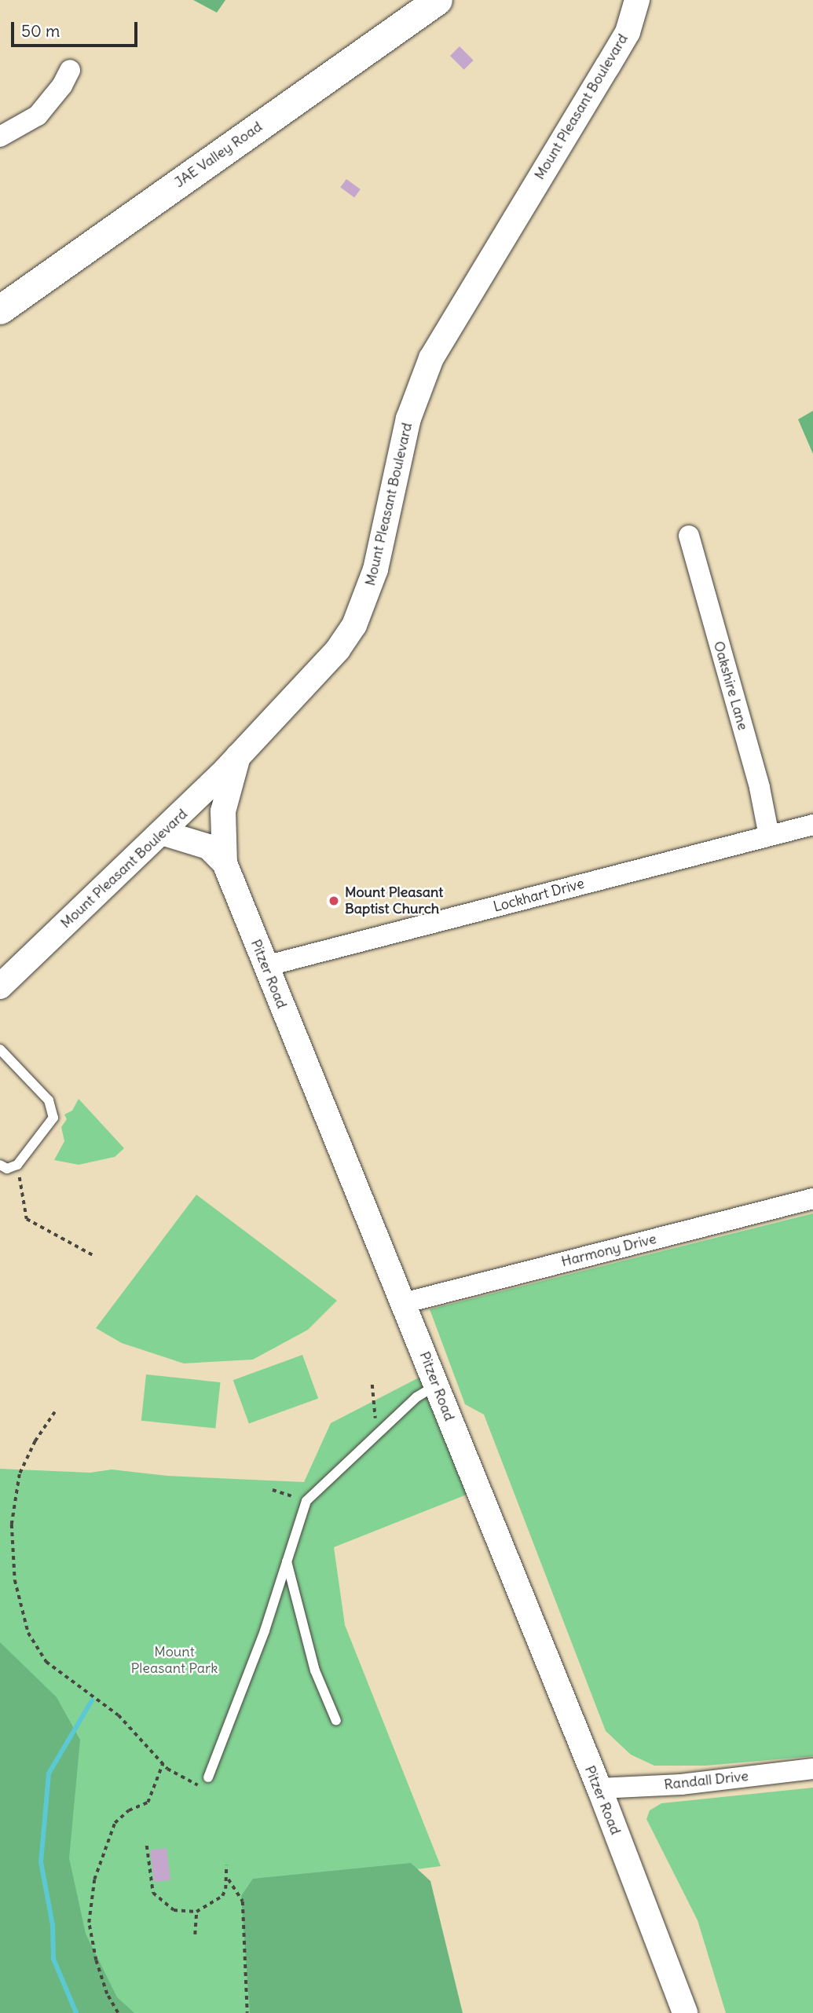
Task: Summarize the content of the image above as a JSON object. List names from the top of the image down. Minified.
{"streets":{"main road":["JAE Valley Road"],"street":["Mount Pleasant Boulevard","Oakshire Lane","Lockhart Drive","Pitzer Road","Harmony Drive","Randall Drive"]},"crossings":[["Mount Pleasant Boulevard","Pitzer Road"],["Oakshire Lane","Lockhart Drive"],["Lockhart Drive","Pitzer Road"],["Pitzer Road","Harmony Drive"],["Pitzer Road","Randall Drive"]],"parks":["Mount Pleasant Park"],"places":["Mount Pleasant Baptist Church"],"scale_bar":"50 m"}
